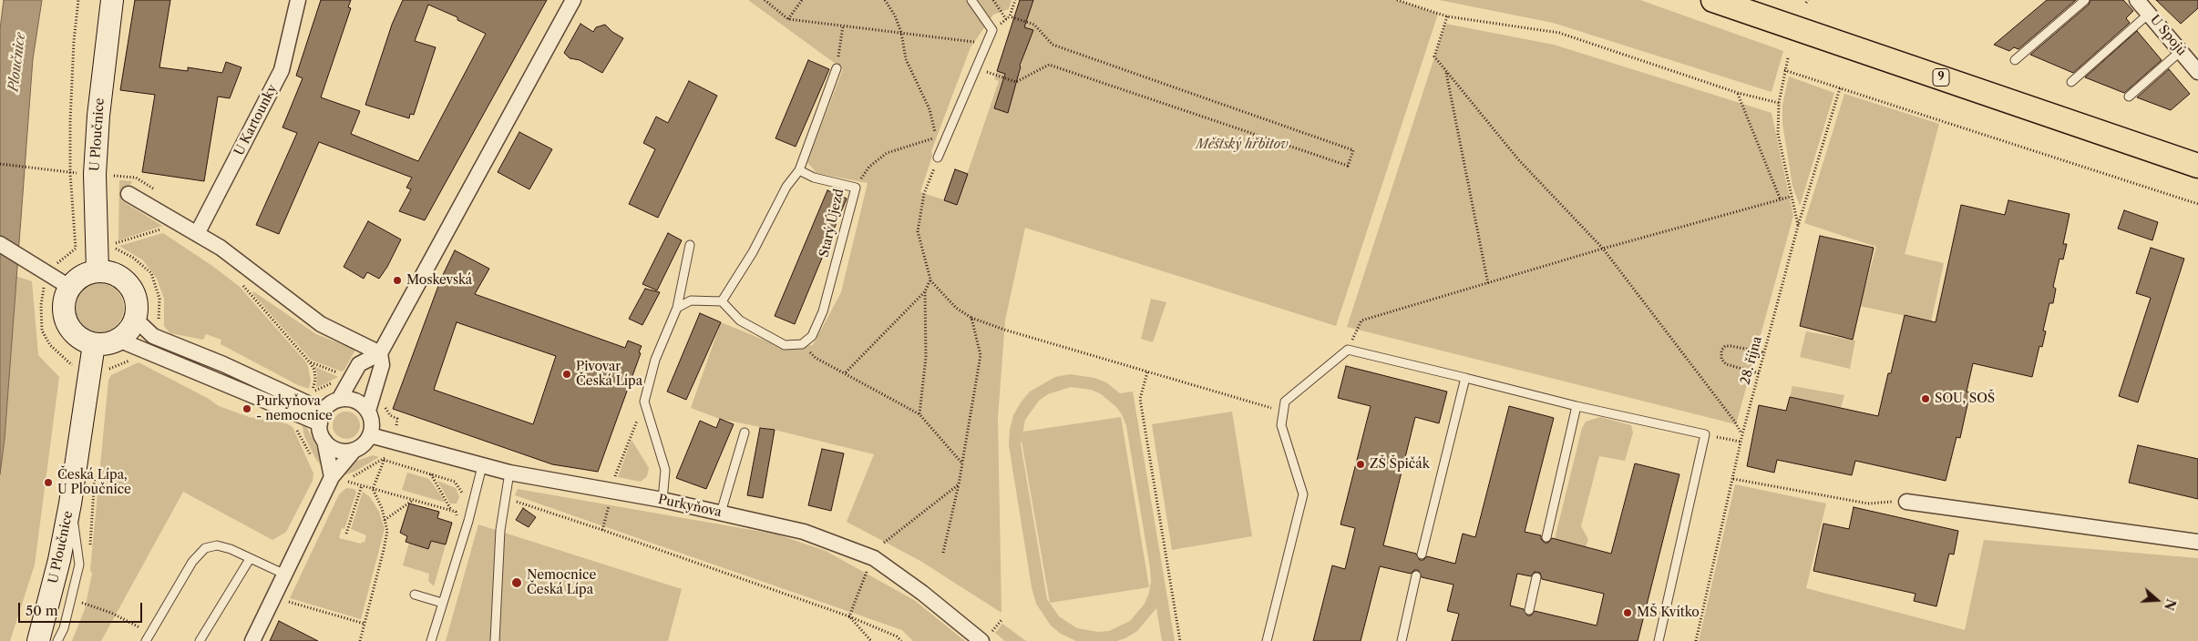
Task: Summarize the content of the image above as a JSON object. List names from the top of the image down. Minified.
{"streets":{"main road":["9","U Ploučnice"],"street":["U Spojů","U Kartounky","Purkyňova"],"lane":["Starý Újezd"],"path":["28. října"]},"water":["Ploučnice"],"parks":["Městský hřbitov"],"places":["Moskevská","Pivovar Česká Lípa","SOU, SOŠ","Purkyňova - nemocnice","ZŠ Špičák","Česká Lípa, U Ploučnice","Nemocnice Česká Lípa","MŠ Kvítko"],"scale_bar":"50 m","north":"right"}
